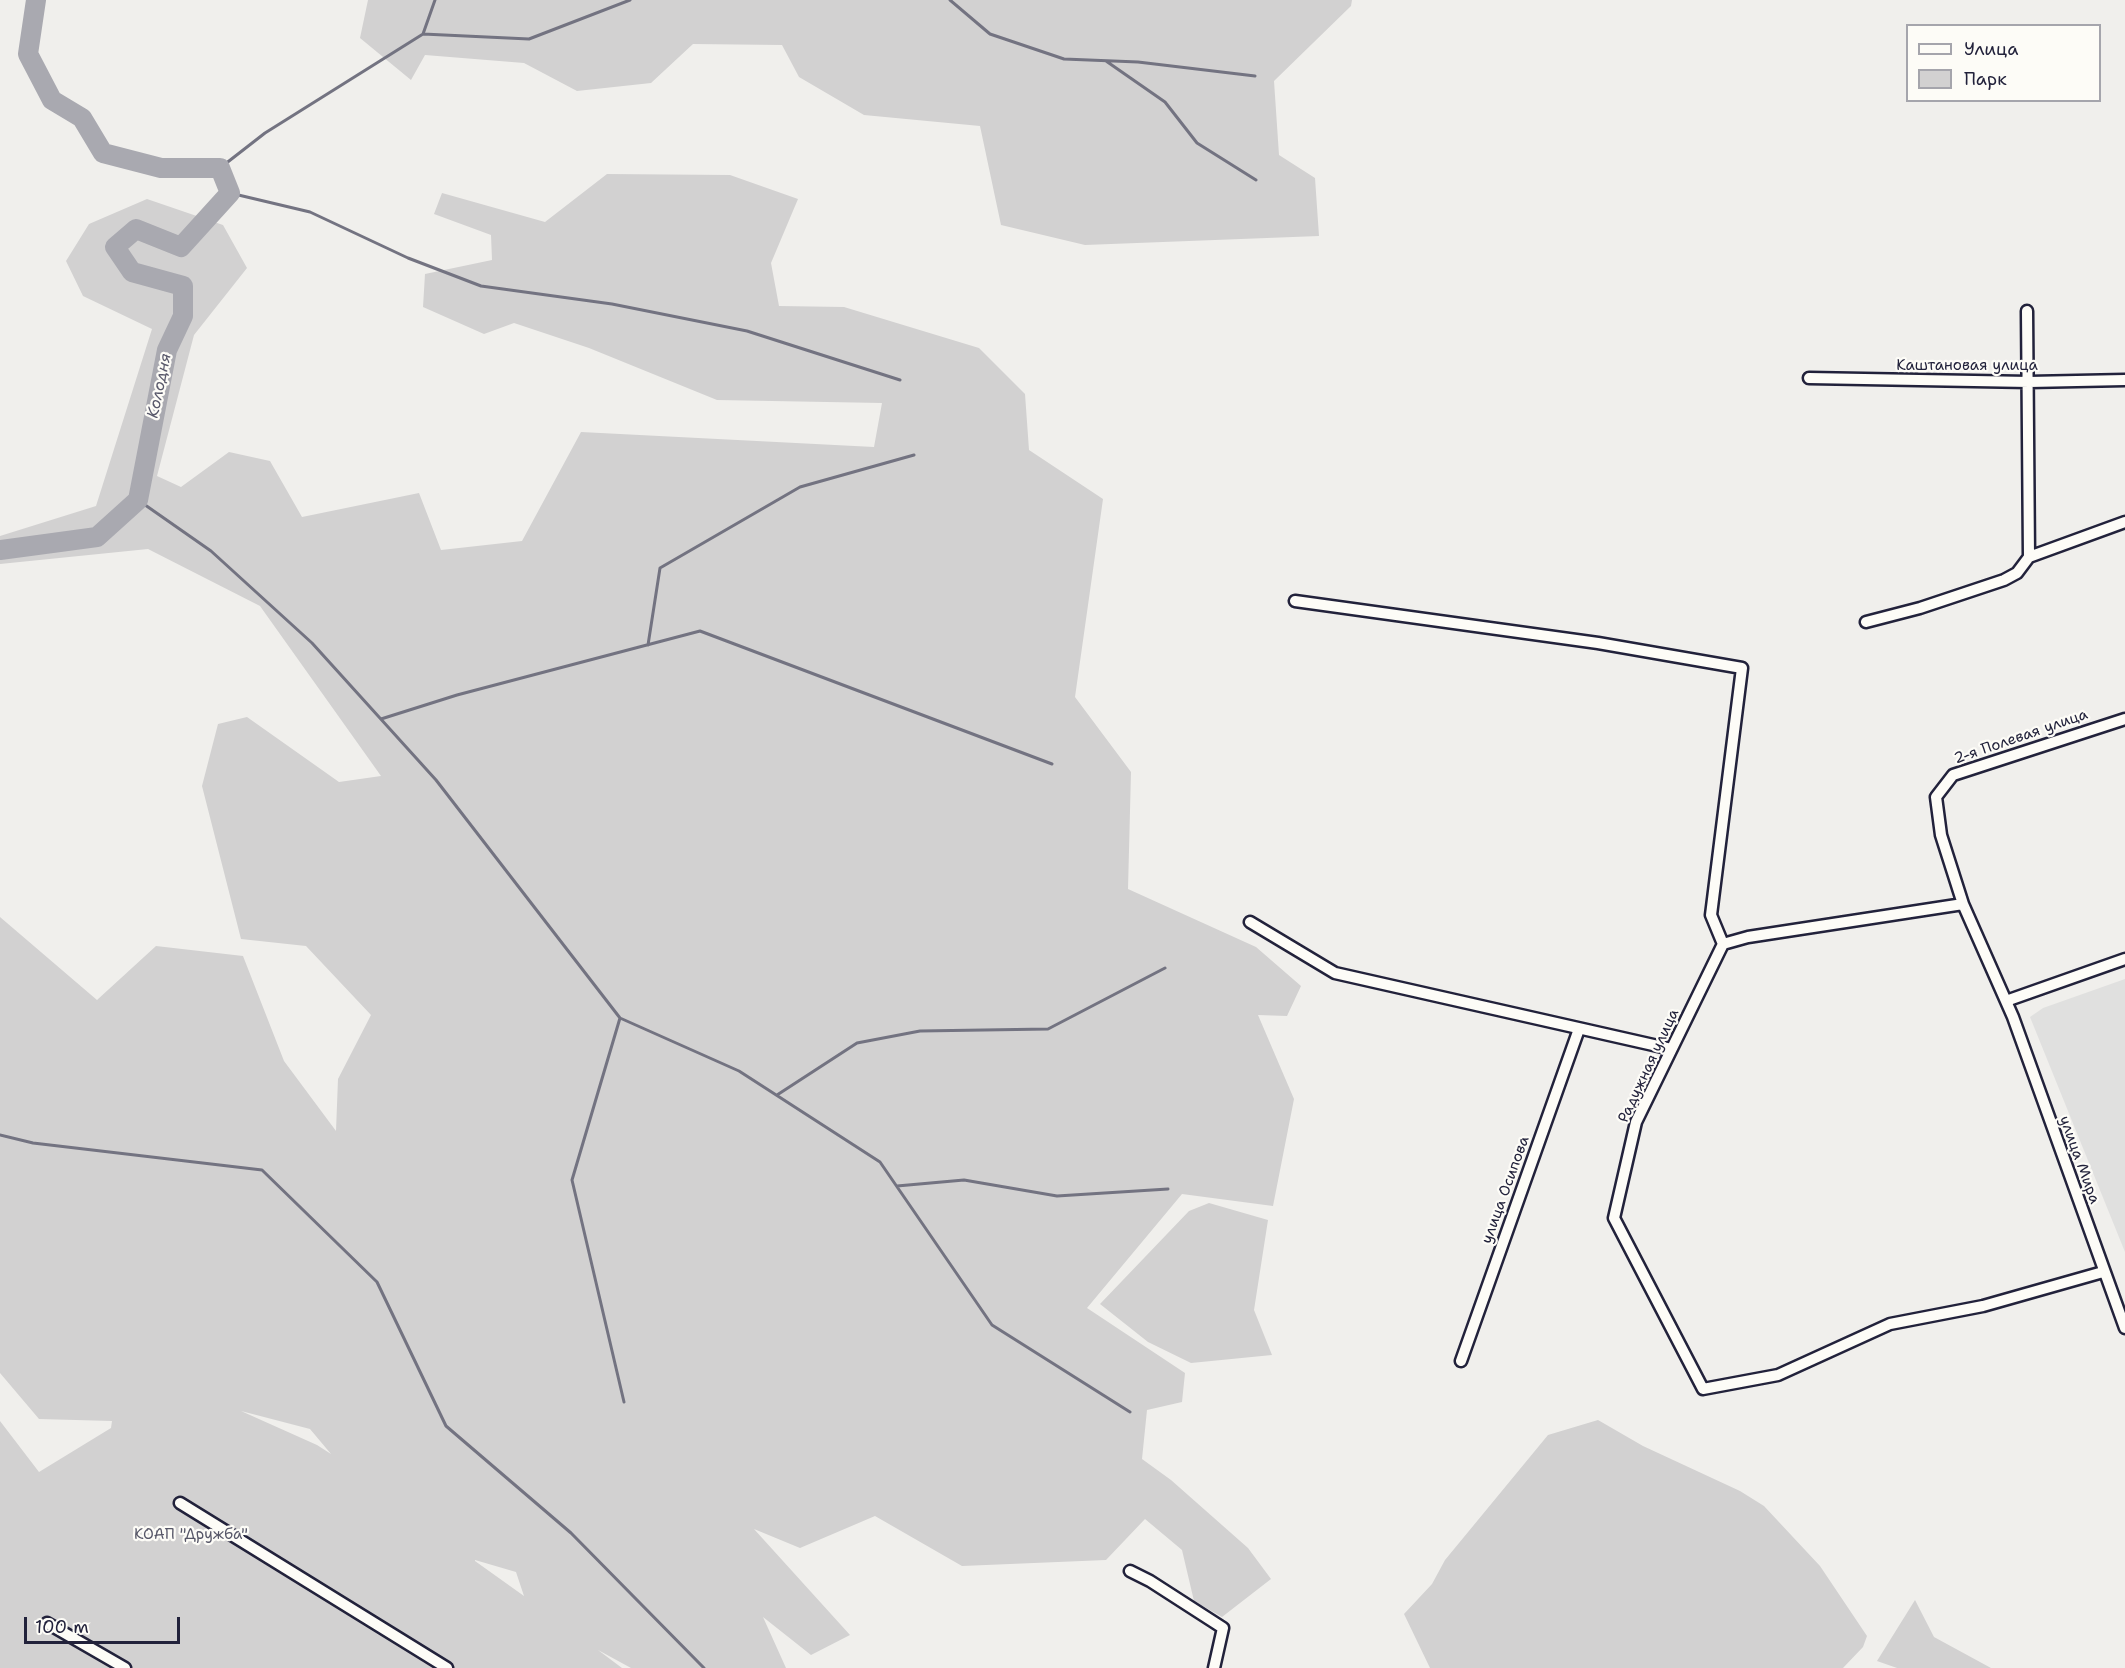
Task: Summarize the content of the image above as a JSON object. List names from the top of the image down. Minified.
{"streets":{"street":["Каштановая улица","2-я Полевая улица","Радужная улица","улица Мира","улица Осипова"]},"crossings":[["2-я Полевая улица","улица Мира"],["Радужная улица","улица Мира"]],"water":["Колодня"],"parks":["КОАП \"Дружба\""],"legend":["Улица","Парк"],"scale_bar":"100 m"}
